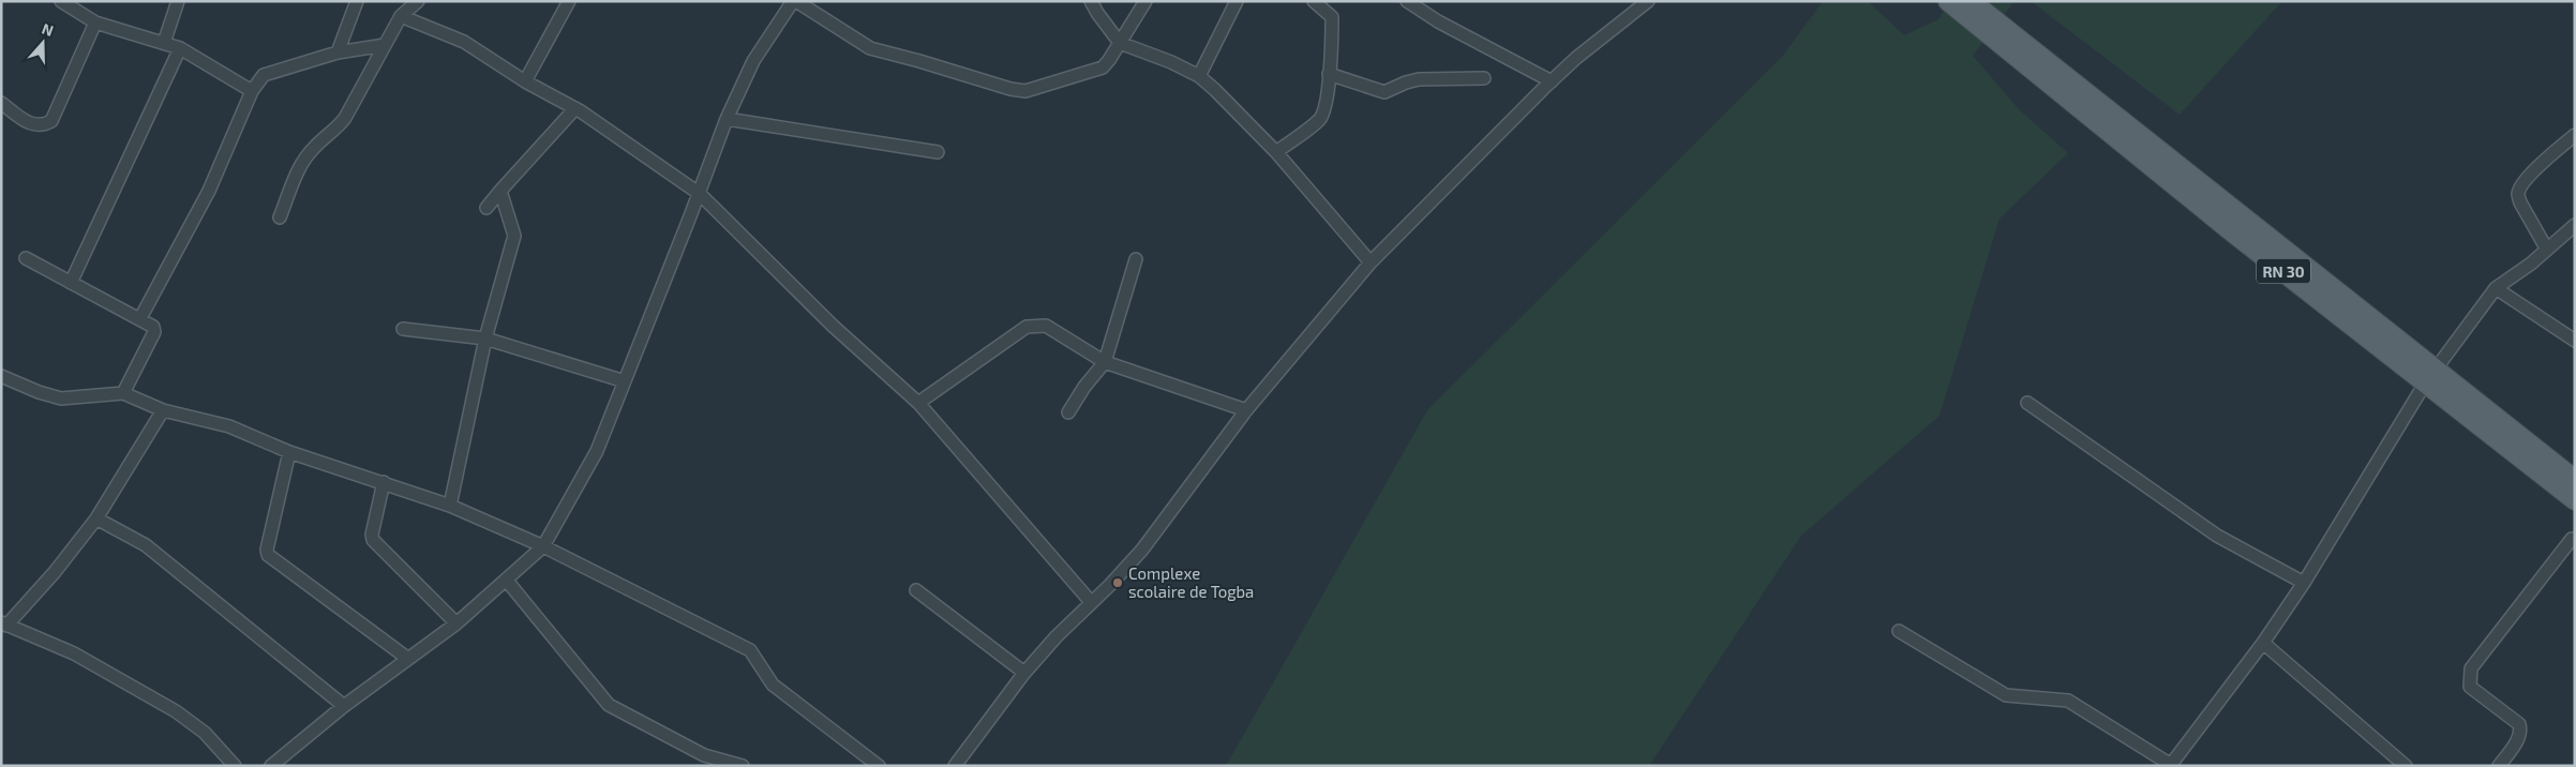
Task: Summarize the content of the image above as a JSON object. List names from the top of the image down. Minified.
{"streets":{"main road":["RN 30"]},"places":["Complexe scolaire de Togba"],"north":"top"}
